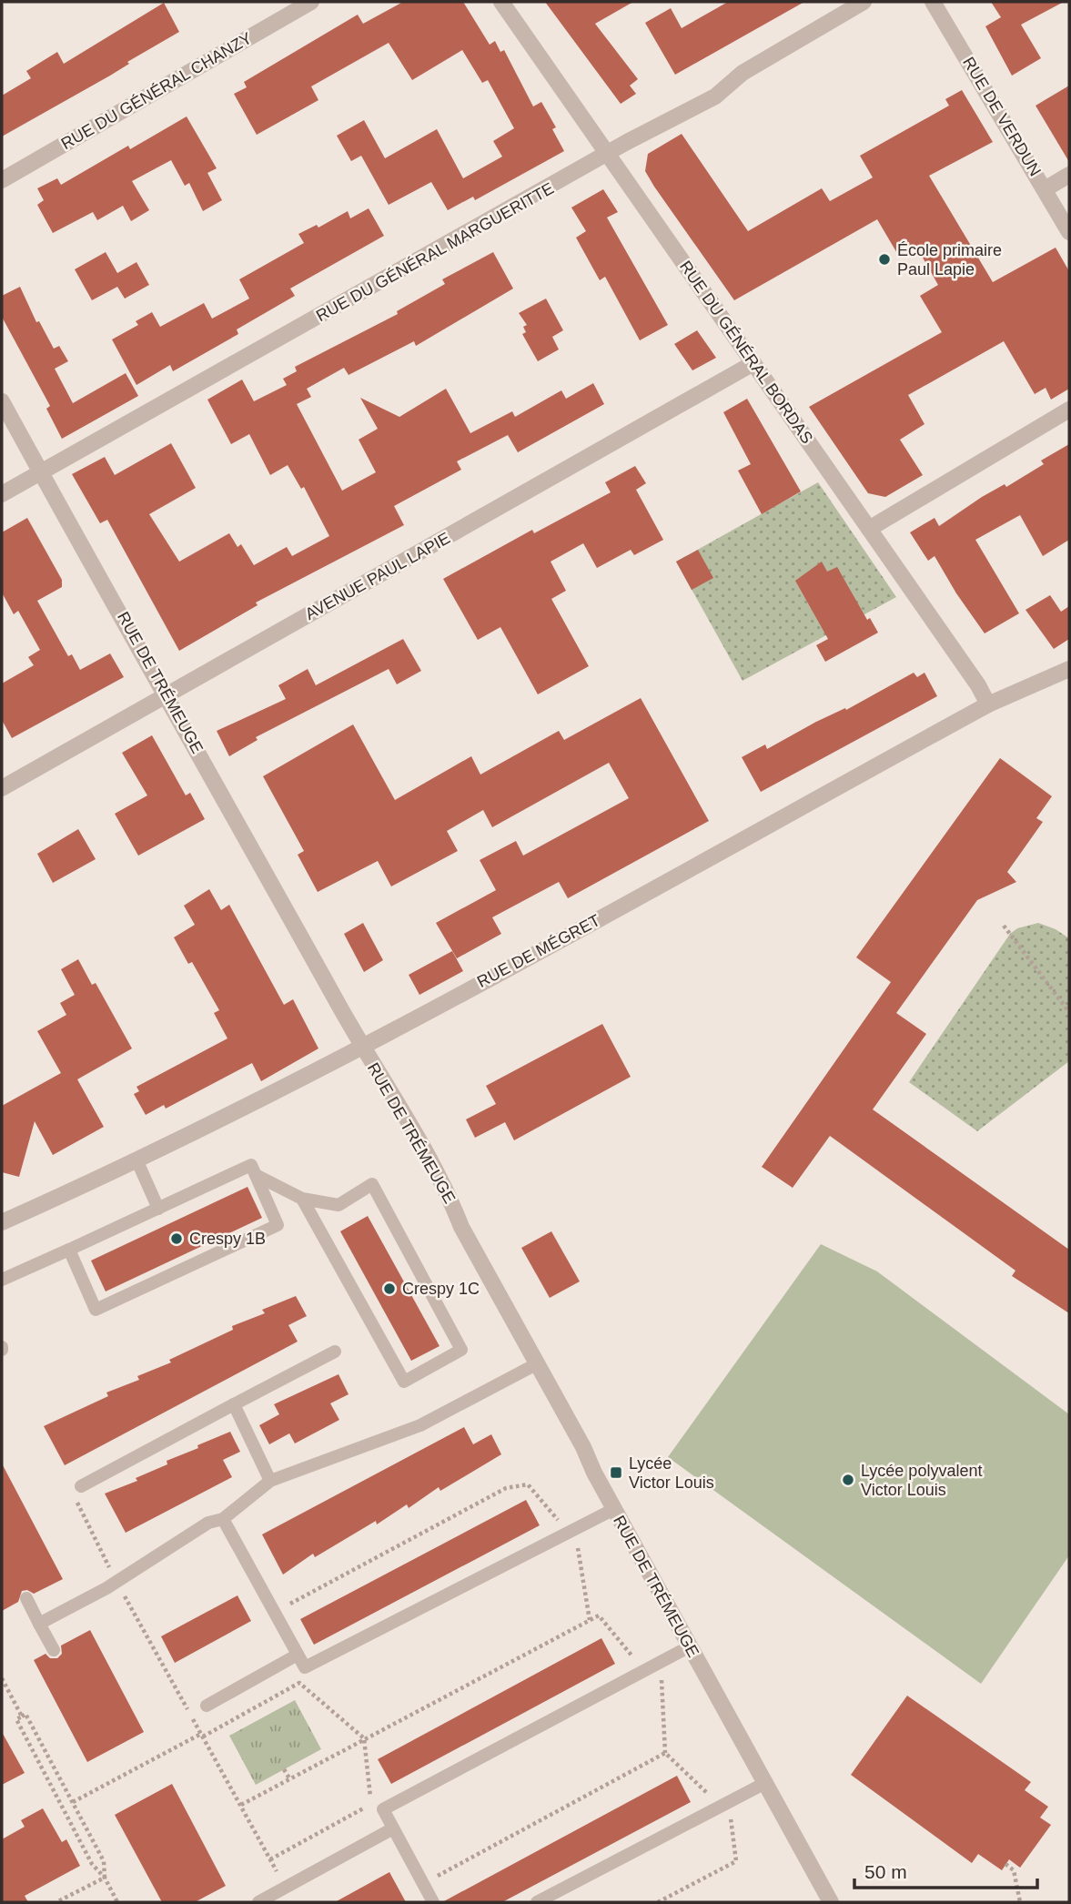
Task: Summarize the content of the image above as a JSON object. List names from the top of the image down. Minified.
{"streets":{"street":["RUE DU GÉNÉRAL CHANZY","RUE DE VERDUN","RUE DU GÉNÉRAL MARGUERITTE","RUE DU GÉNÉRAL BORDAS","AVENUE PAUL LAPIE","RUE DE TRÉMEUGE","RUE DE MÉGRET"]},"crossings":[["RUE DU GÉNÉRAL MARGUERITTE","RUE DU GÉNÉRAL BORDAS"],["RUE DU GÉNÉRAL MARGUERITTE","RUE DE TRÉMEUGE"],["RUE DU GÉNÉRAL BORDAS","AVENUE PAUL LAPIE"],["RUE DU GÉNÉRAL BORDAS","RUE DE MÉGRET"],["AVENUE PAUL LAPIE","RUE DE TRÉMEUGE"],["RUE DE TRÉMEUGE","RUE DE MÉGRET"]],"places":{"other":["École primaire Paul Lapie","Crespy 1B","Crespy 1C","Lycée polyvalent Victor Louis"],"transit":["Lycée Victor Louis"]},"scale_bar":"50 m"}
